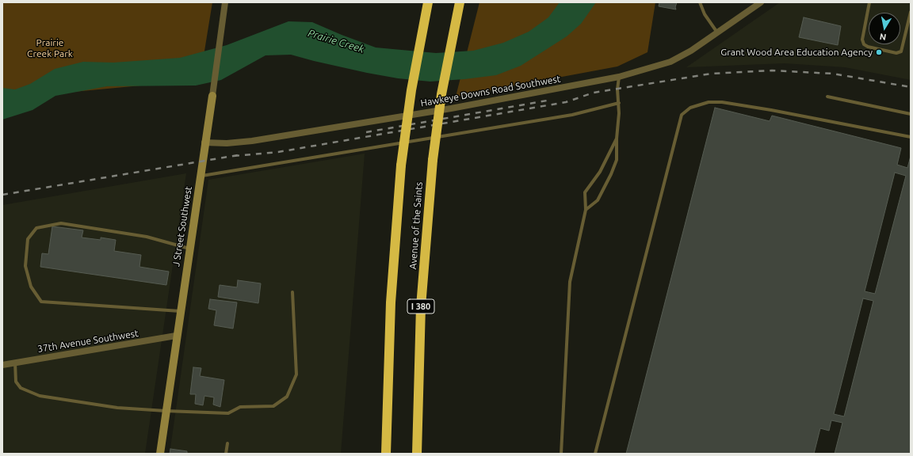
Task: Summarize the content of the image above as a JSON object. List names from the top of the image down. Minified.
{"streets":{"highway":["Avenue of the Saints","I 380"],"street":["Hawkeye Downs Road Southwest","J Street Southwest","37th Avenue Southwest"]},"crossings":[["Hawkeye Downs Road Southwest","J Street Southwest"],["J Street Southwest","37th Avenue Southwest"]],"water":["Prairie Creek"],"parks":["Prairie Creek Park"],"places":["Grant Wood Area Education Agency"],"north":"bottom"}
